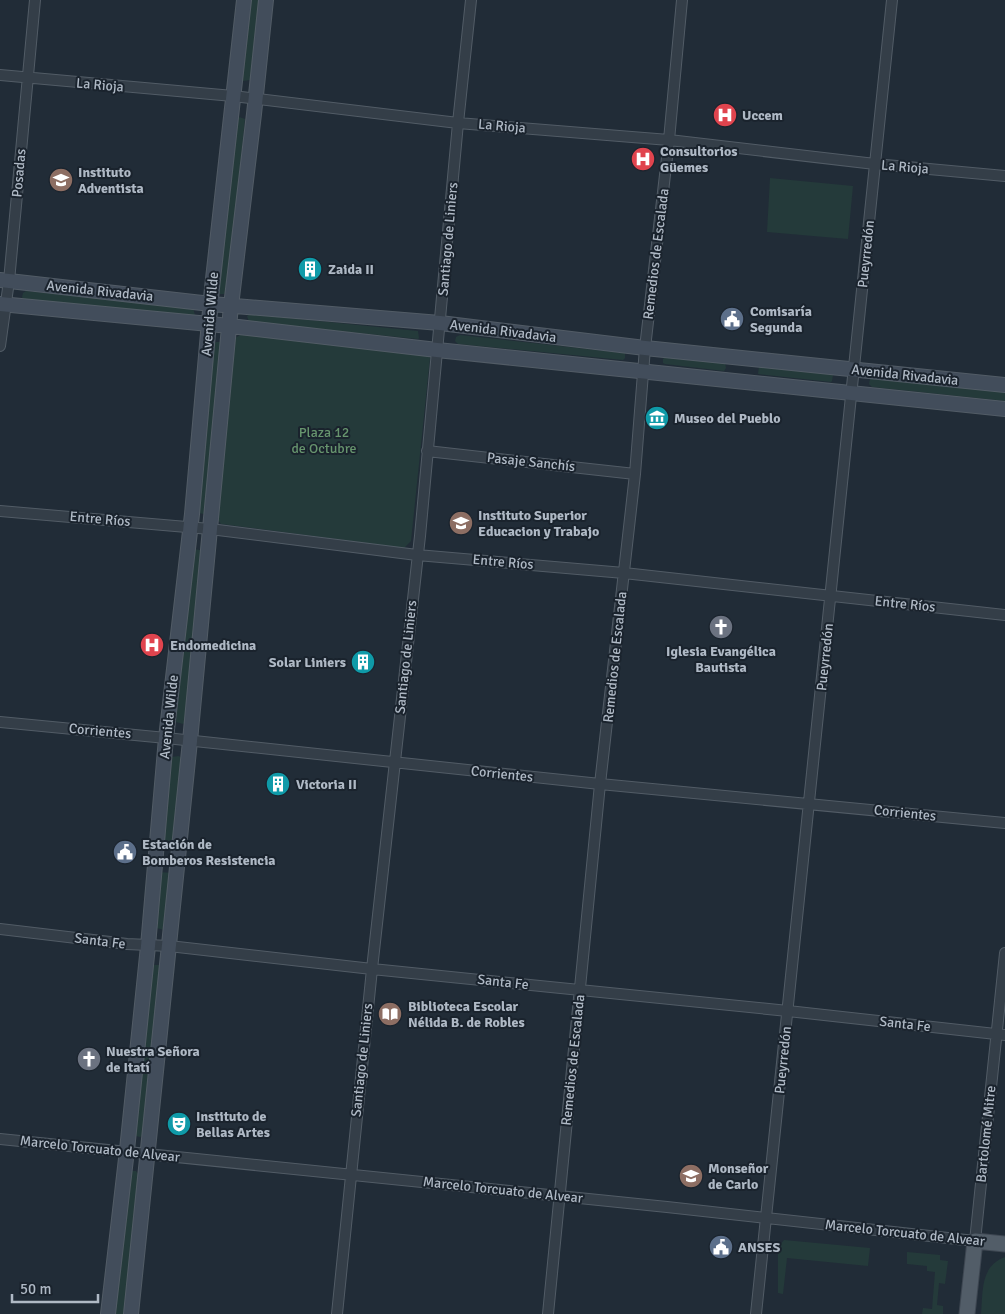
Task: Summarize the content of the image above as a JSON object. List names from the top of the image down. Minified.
{"streets":{"main road":["Avenida Rivadavia","Avenida Wilde","Bartolomé Mitre","Marcelo Torcuato de Alvear"],"street":["La Rioja","Posadas","Santiago de Liniers","Remedios de Escalada","Pueyrredón","Pasaje Sanchís","Entre Ríos","Corrientes","Santa Fe"]},"crossings":[["La Rioja","Posadas"],["La Rioja","Santiago de Liniers"],["La Rioja","Remedios de Escalada"],["La Rioja","Pueyrredón"],["La Rioja","Avenida Wilde"],["Posadas","Avenida Rivadavia"],["Santiago de Liniers","Avenida Rivadavia"],["Santiago de Liniers","Pasaje Sanchís"],["Santiago de Liniers","Entre Ríos"],["Santiago de Liniers","Corrientes"],["Santiago de Liniers","Santa Fe"],["Santiago de Liniers","Marcelo Torcuato de Alvear"],["Remedios de Escalada","Avenida Rivadavia"],["Remedios de Escalada","Pasaje Sanchís"],["Remedios de Escalada","Entre Ríos"],["Remedios de Escalada","Corrientes"],["Remedios de Escalada","Santa Fe"],["Remedios de Escalada","Marcelo Torcuato de Alvear"],["Pueyrredón","Avenida Rivadavia"],["Pueyrredón","Entre Ríos"],["Pueyrredón","Corrientes"],["Pueyrredón","Santa Fe"],["Pueyrredón","Marcelo Torcuato de Alvear"],["Avenida Rivadavia","Avenida Wilde"],["Avenida Wilde","Entre Ríos"],["Avenida Wilde","Corrientes"],["Avenida Wilde","Santa Fe"],["Avenida Wilde","Marcelo Torcuato de Alvear"],["Santa Fe","Bartolomé Mitre"],["Bartolomé Mitre","Marcelo Torcuato de Alvear"]],"parks":["Plaza 12 de Octubre"],"places":{"hospital":["Uccem","Consultorios Güemes","Endomedicina"],"school or university":["Instituto Adventista","Instituto Superior Educacion y Trabajo","Monseñor de Carlo"],"building":["Zaida II","Solar Liniers","Victoria II"],"public building":["Comisaría Segunda","Estación de Bomberos Resistencia","ANSES"],"museum":["Museo del Pueblo"],"church":["Iglesia Evangélica Bautista","Nuestra Señora de Itatí"],"library":["Biblioteca Escolar Nélida B. de Robles"],"theatre":["Instituto de Bellas Artes"]},"scale_bar":"50 m"}
